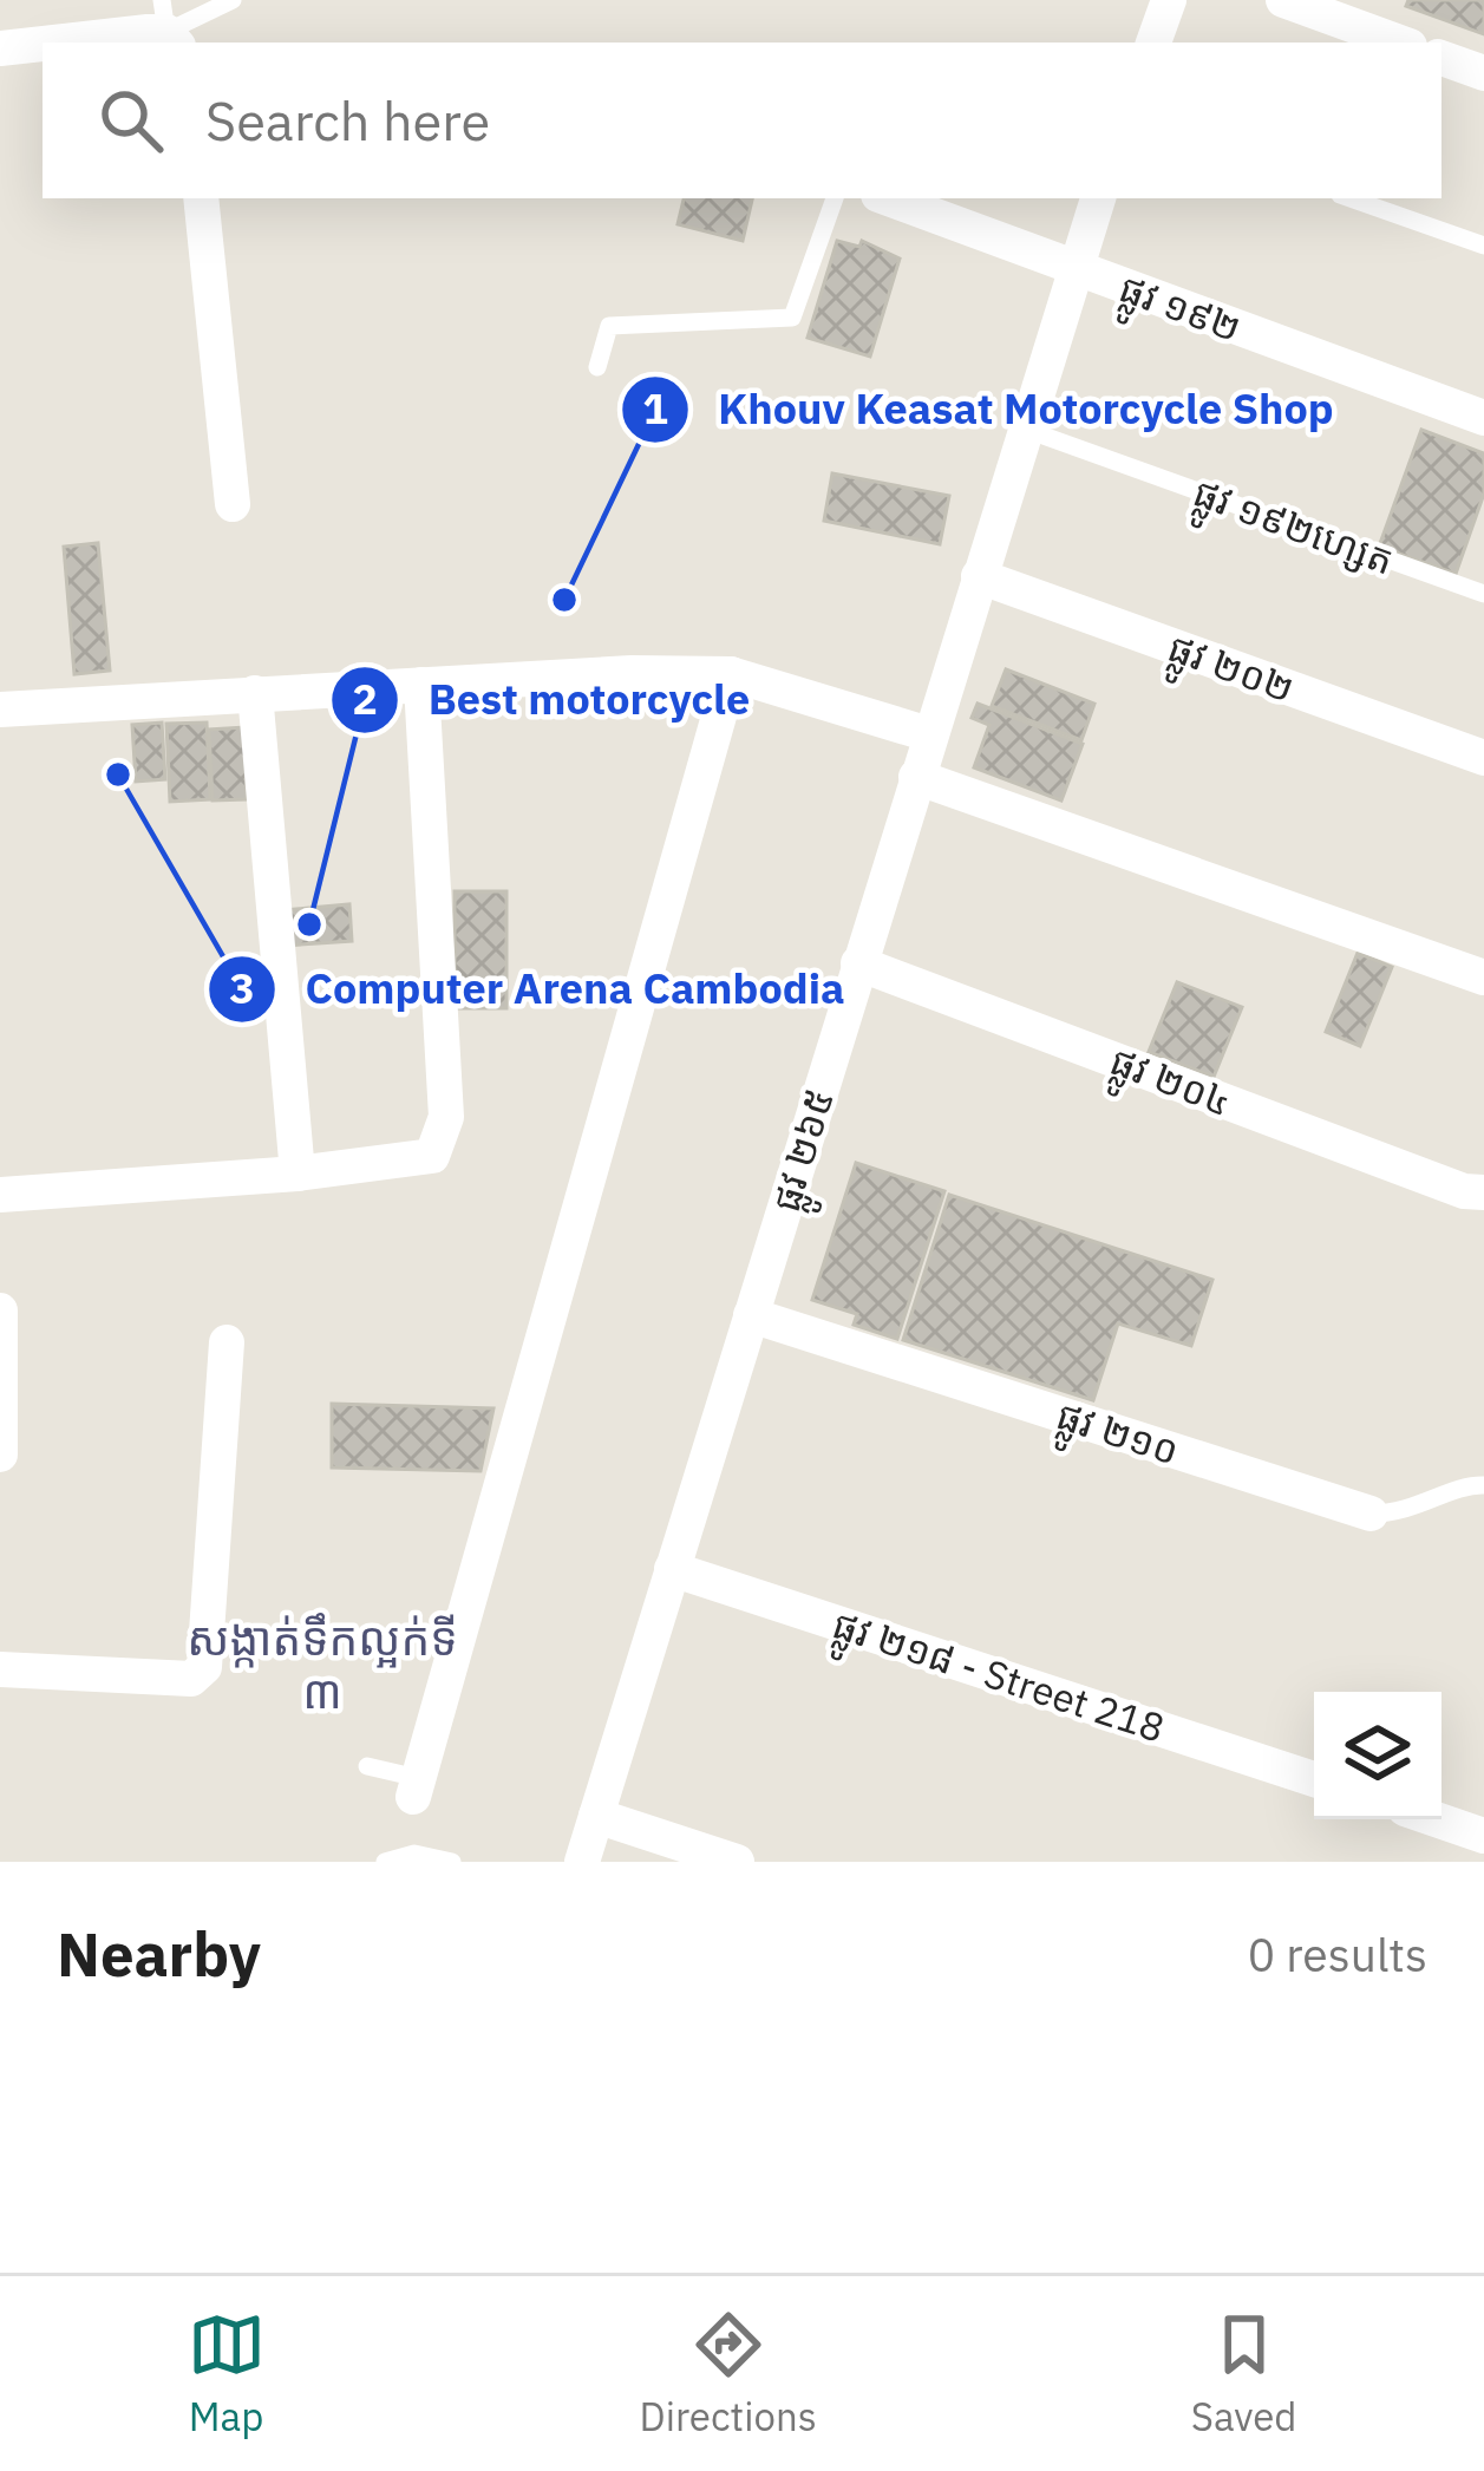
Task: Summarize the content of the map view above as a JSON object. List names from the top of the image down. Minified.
{"streets":{"street":["ផ្លូវ ១៩២","ផ្លូវ ២០២","ផ្លូវ ២០៤","ផ្លូវ ២៦៥","ផ្លូវ ២១០","ផ្លូវ ២១៨ - Street 218"],"lane":["ផ្លូវ ១៩២ហ្សេត"]},"crossings":[["ផ្លូវ ១៩២","ផ្លូវ ២៦៥"],["ផ្លូវ ១៩២ហ្សេត","ផ្លូវ ២៦៥"],["ផ្លូវ ២០២","ផ្លូវ ២៦៥"],["ផ្លូវ ២០៤","ផ្លូវ ២៦៥"],["ផ្លូវ ២៦៥","ផ្លូវ ២១០"],["ផ្លូវ ២៦៥","ផ្លូវ ២១៨ - Street 218"]],"districts":["សង្កាត់ទឹកល្អក់ទី ៣"],"places":["Khouv Keasat Motorcycle Shop","Computer Arena Cambodia","Best motorcycle"],"page":{"search":"Search here","heading":["Nearby","0 results"],"nav":["Map","Directions","Saved"]}}
